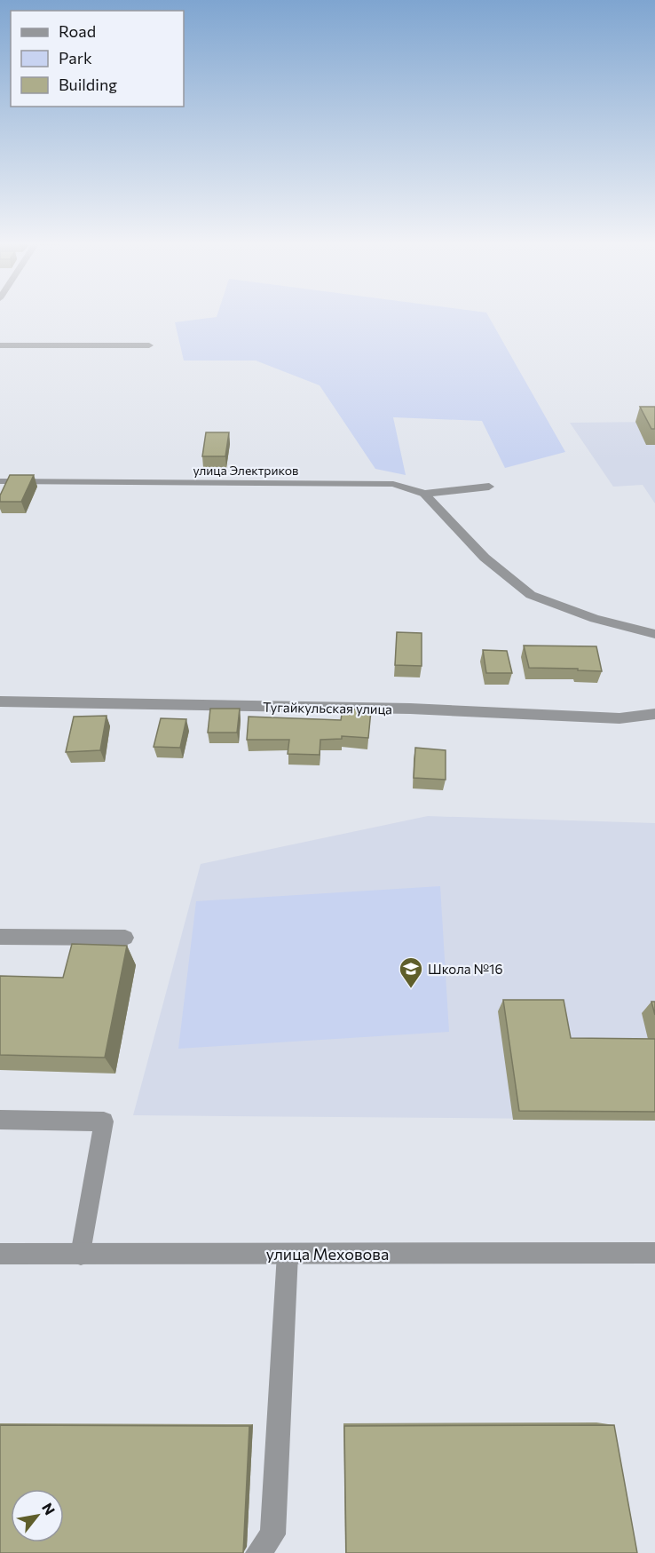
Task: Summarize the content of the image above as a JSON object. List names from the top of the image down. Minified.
{"streets":{"street":["улица Электриков","Тугайкульская улица","улица Меховова"]},"places":{"school or university":["Школа №16"]},"legend":["Road","Park","Building"],"north":"top right"}
